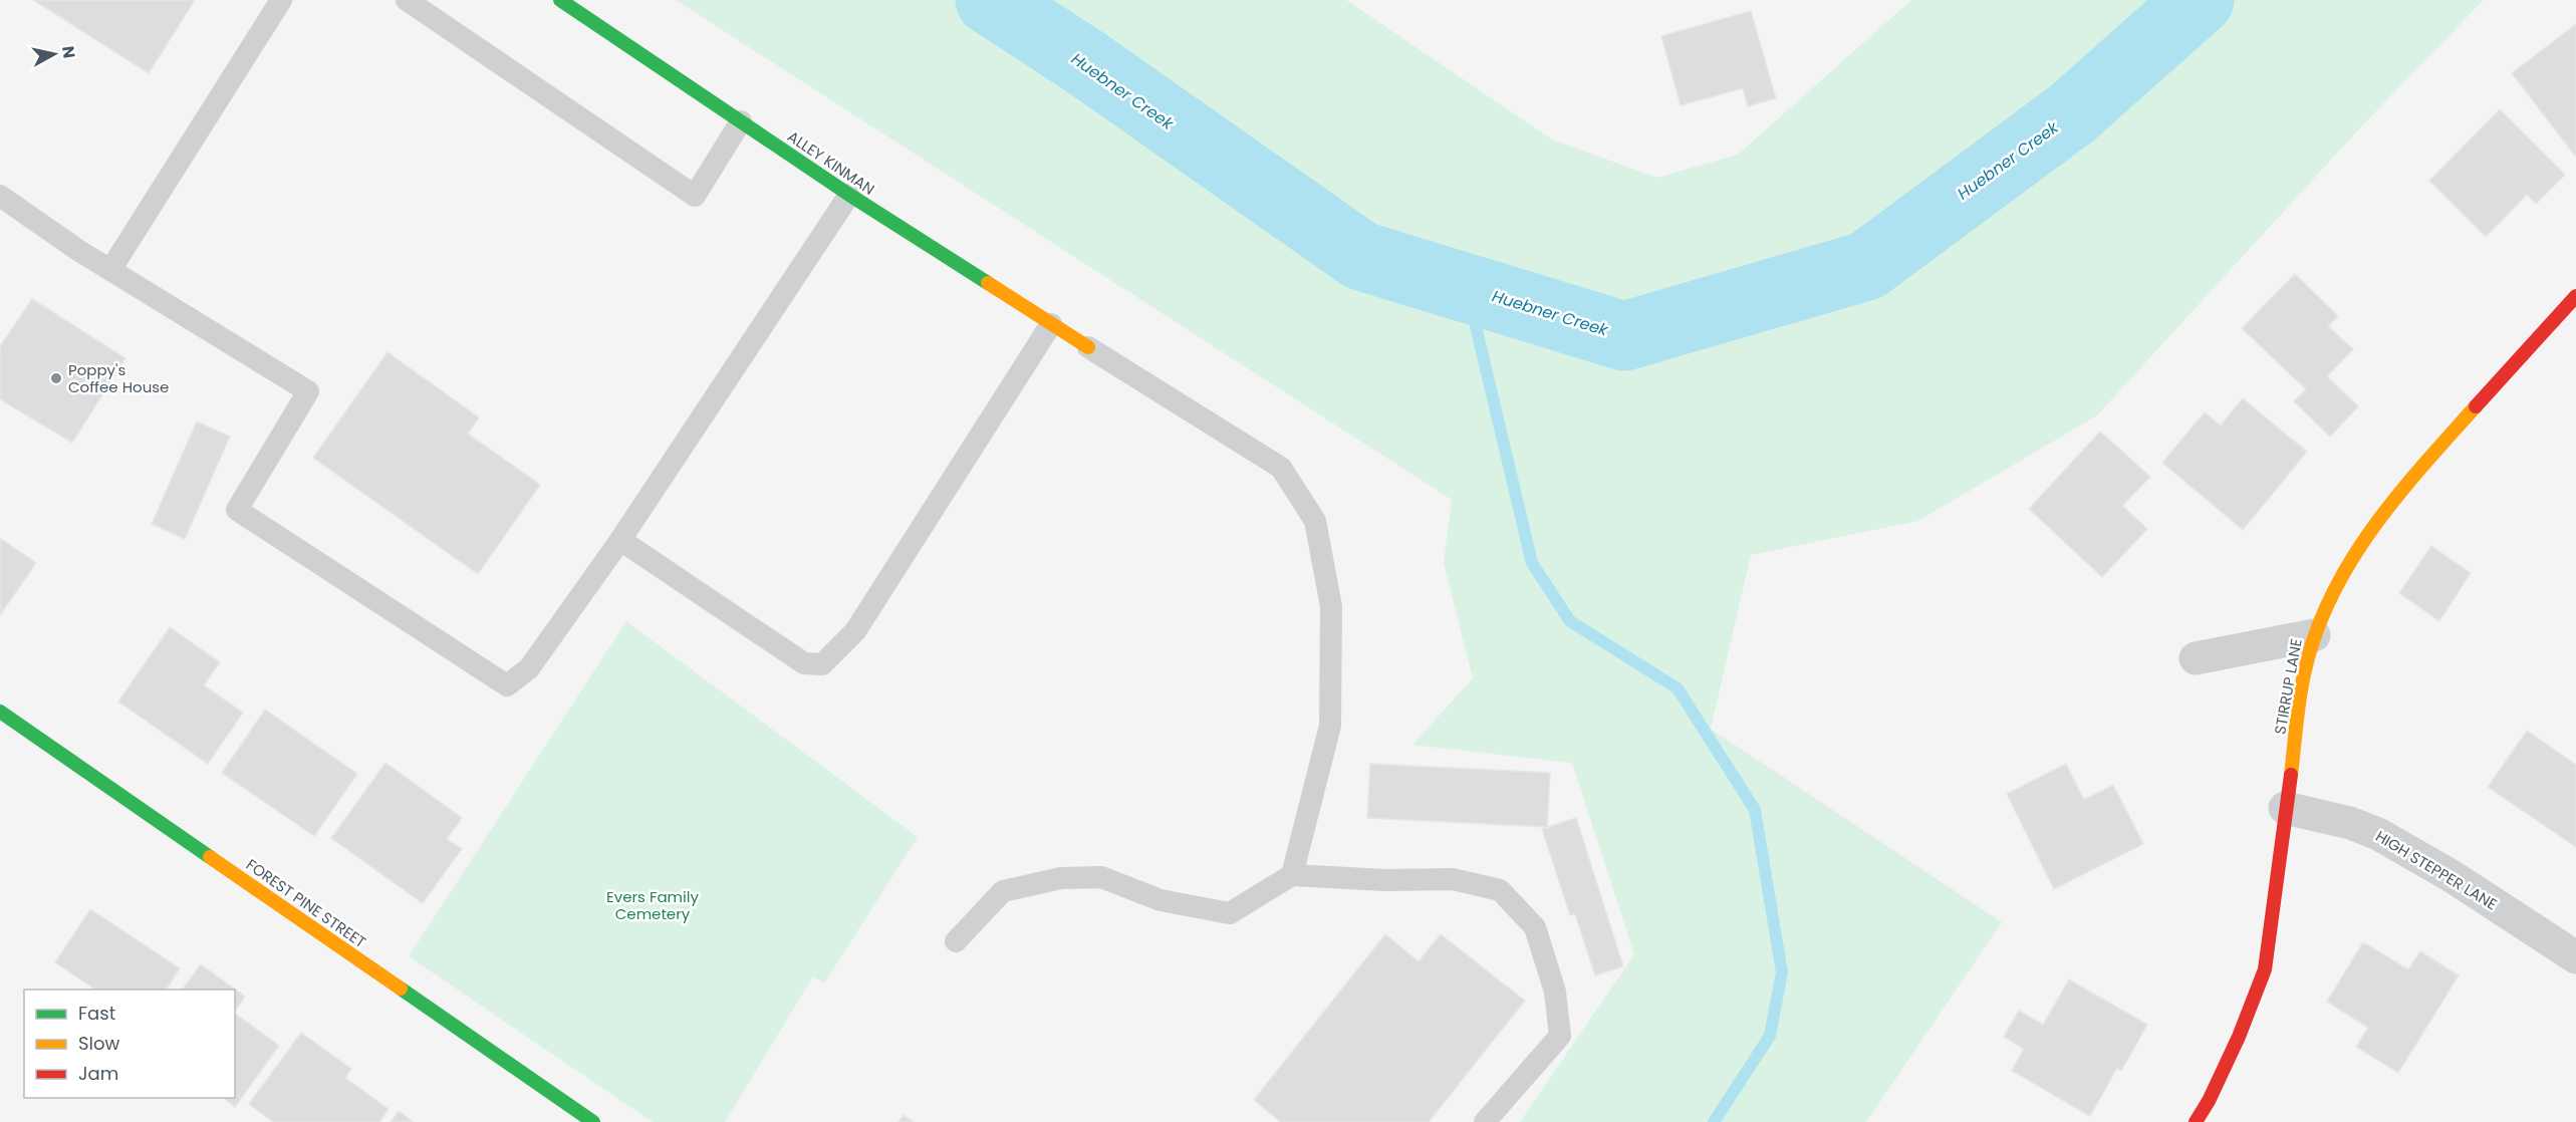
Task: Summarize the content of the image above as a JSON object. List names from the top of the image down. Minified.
{"streets":{"street":["ALLEY KINMAN","STIRRUP LANE","HIGH STEPPER LANE","FOREST PINE STREET"]},"crossings":[["STIRRUP LANE","HIGH STEPPER LANE"]],"water":["Huebner Creek"],"parks":["Evers Family Cemetery"],"places":["Poppy's Coffee House"],"legend":["Fast","Slow","Jam"],"north":"right"}
